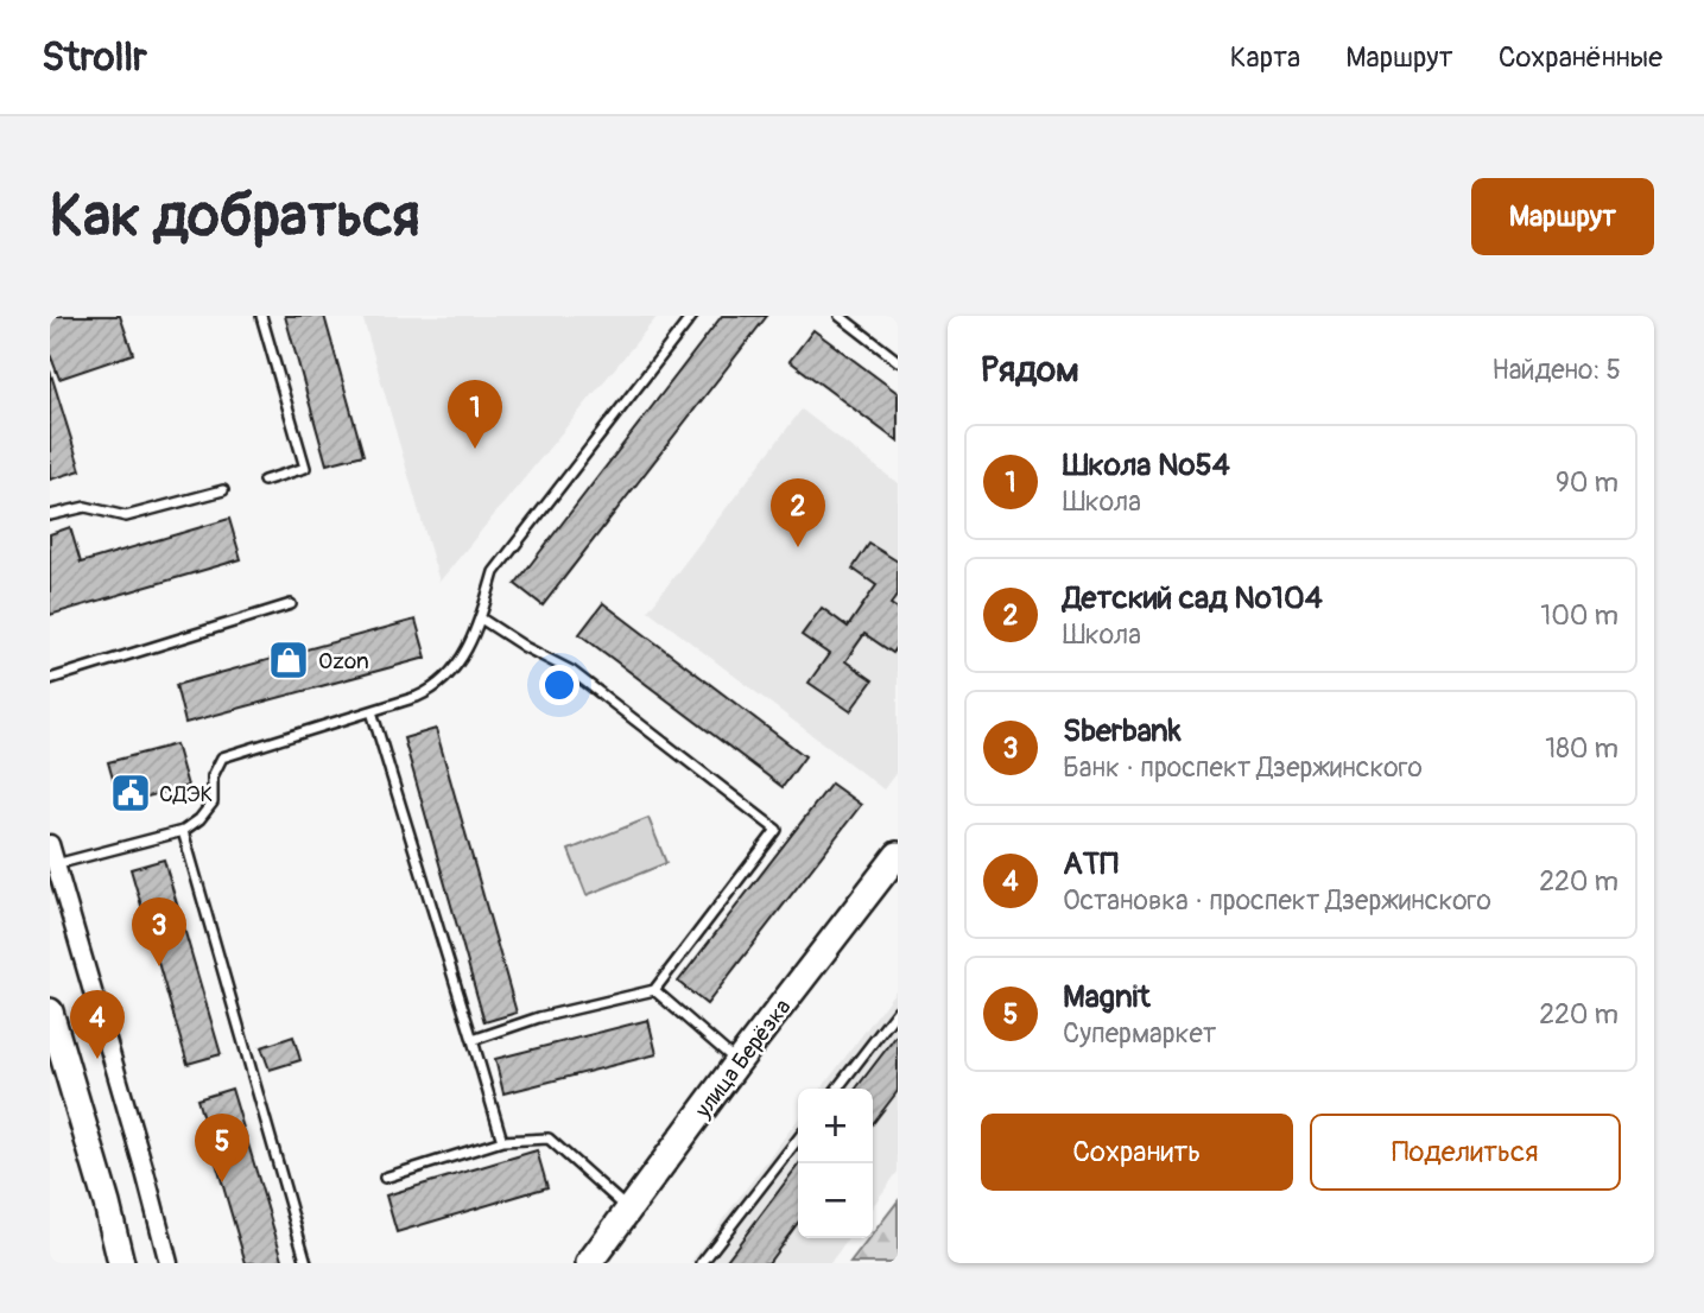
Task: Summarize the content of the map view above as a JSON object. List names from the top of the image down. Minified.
{"streets":{"main road":["улица Берёзка"]},"places":{"shop":["Ozon"],"public building":["СДЭК"]},"page":{"header":"Strollr","nav":["Карта","Маршрут","Сохранённые"],"buttons":["Маршрут",["Сохранить","Поделиться"]],"title":"Как добраться","heading":["Рядом","Найдено: 5"],"pins":["1","2","3","4","5"],"list":[{"mark":"1","name":"Школа №54","note":"Школа","value":"90 m"},{"mark":"2","name":"Детский сад №104","note":"Школа","value":"100 m"},{"mark":"3","name":"Sberbank","note":"Банк · проспект Дзержинского","value":"180 m"},{"mark":"4","name":"АТП","note":"Остановка · проспект Дзержинского","value":"220 m"},{"mark":"5","name":"Magnit","note":"Супермаркет","value":"220 m"}],"map_buttons":["+","−"]}}
